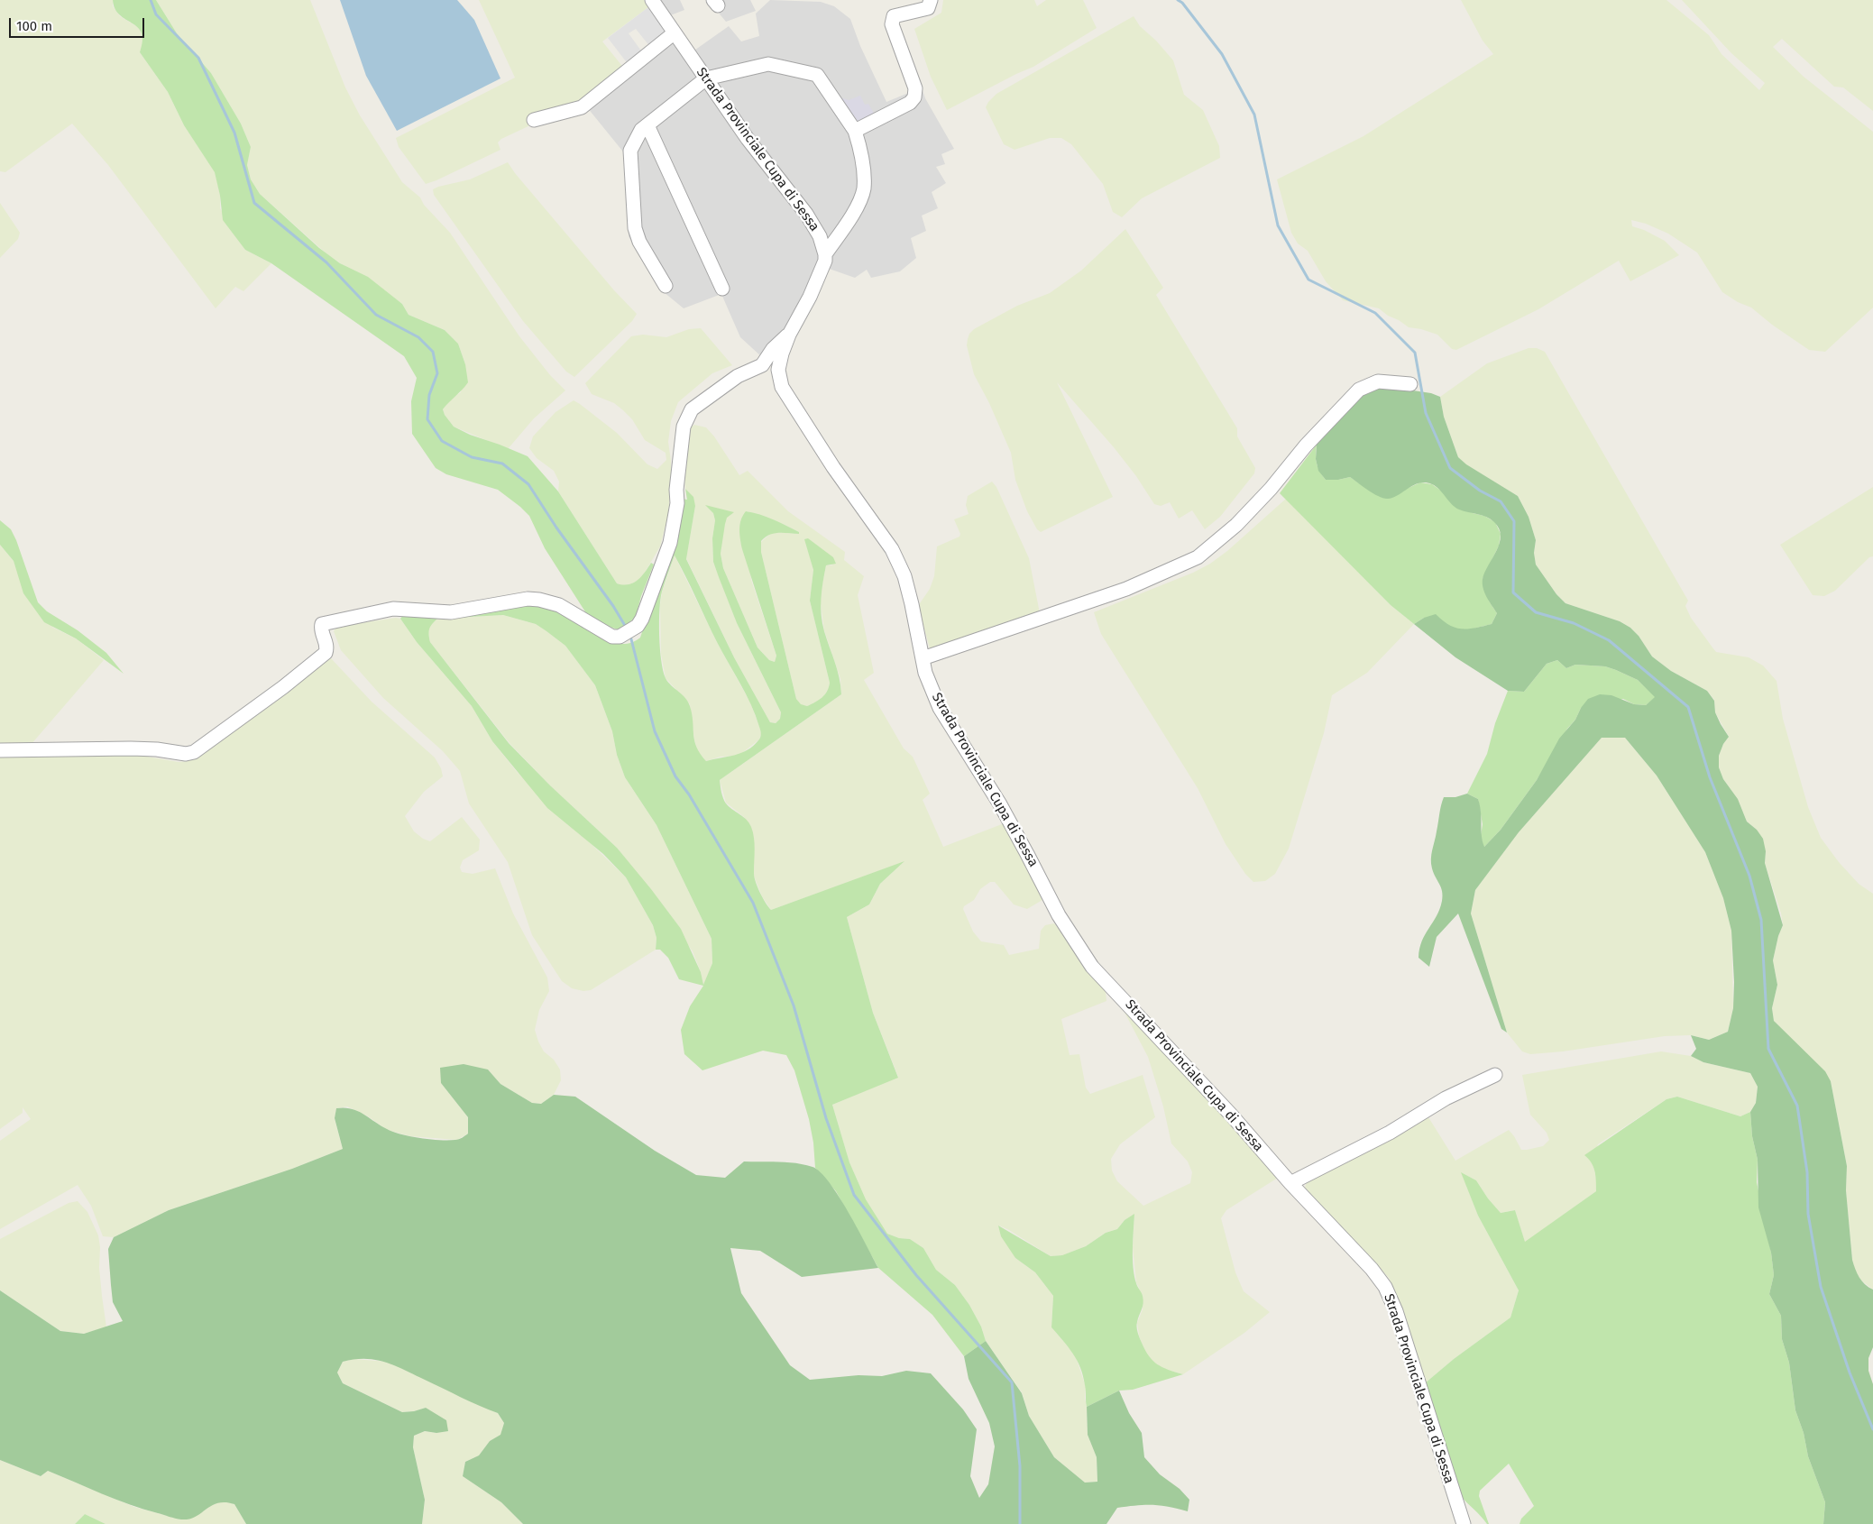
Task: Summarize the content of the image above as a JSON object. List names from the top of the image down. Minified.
{"streets":{"street":["Strada Provinciale Cupa di Sessa"]},"scale_bar":"100 m"}
